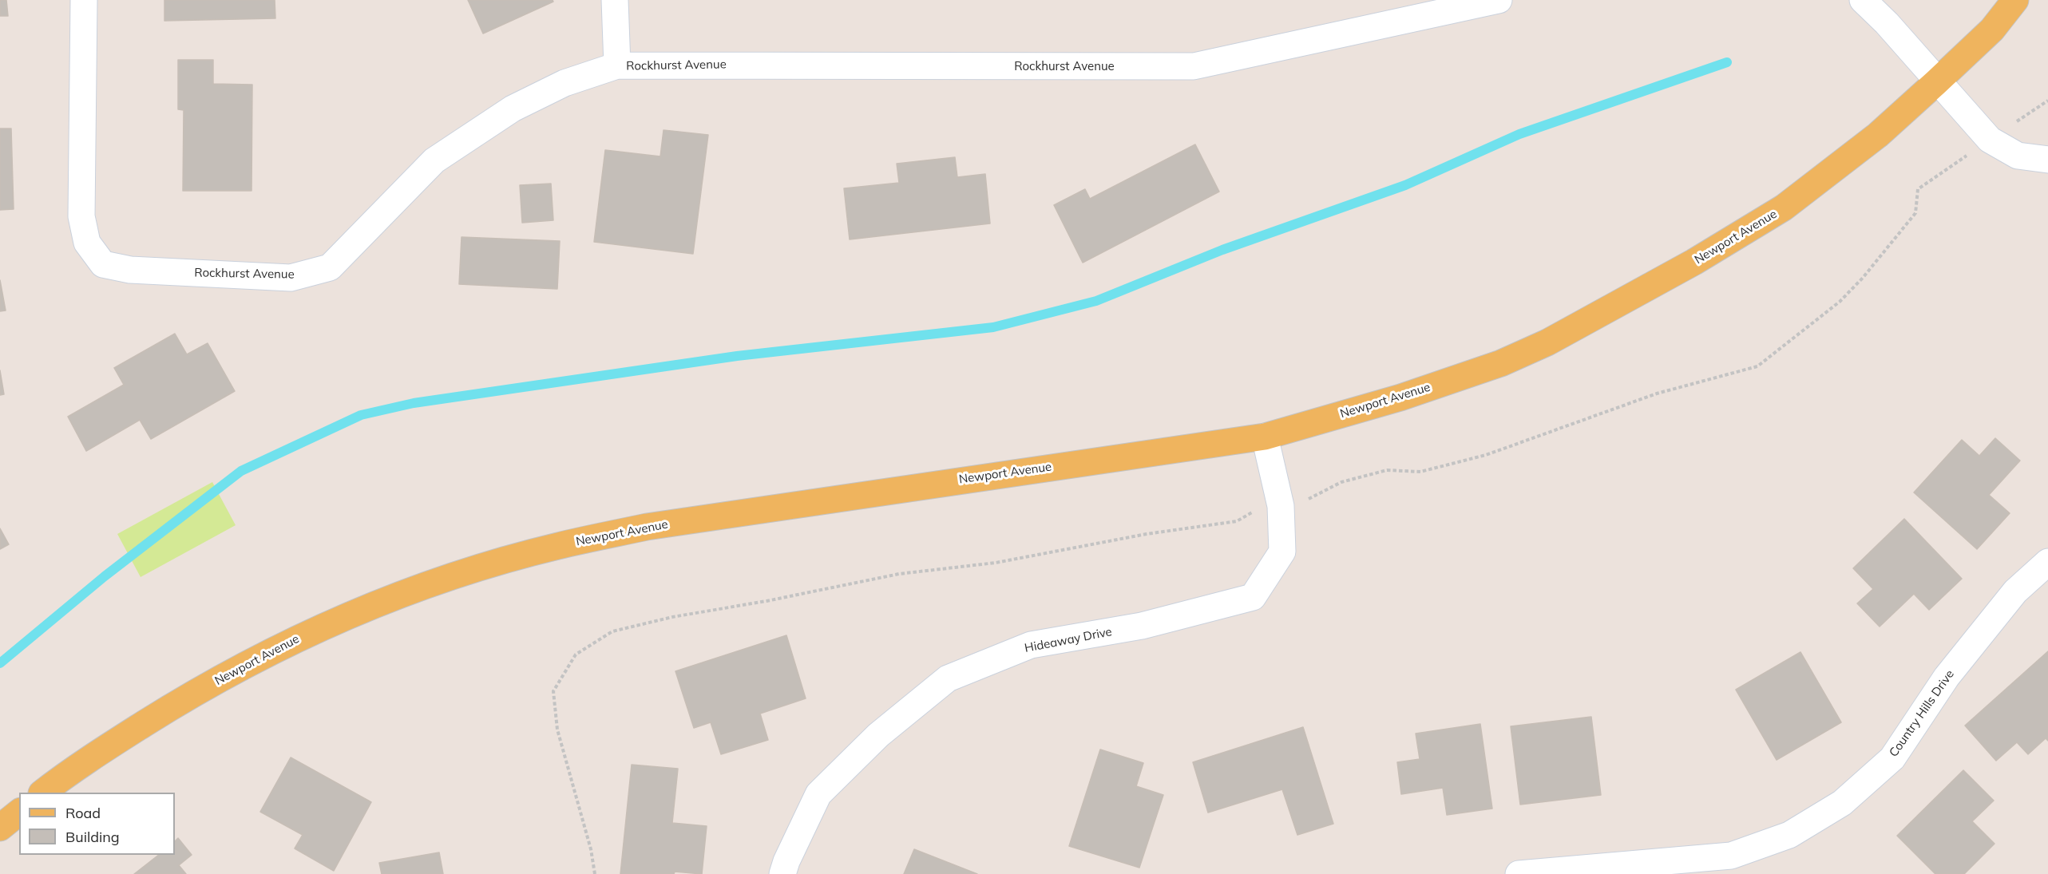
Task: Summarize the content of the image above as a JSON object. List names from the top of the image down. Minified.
{"streets":{"main road":["Newport Avenue"],"street":["Rockhurst Avenue","Hideaway Drive","Country Hills Drive"]},"crossings":[["Newport Avenue","Hideaway Drive"]],"legend":["Road","Building"]}
